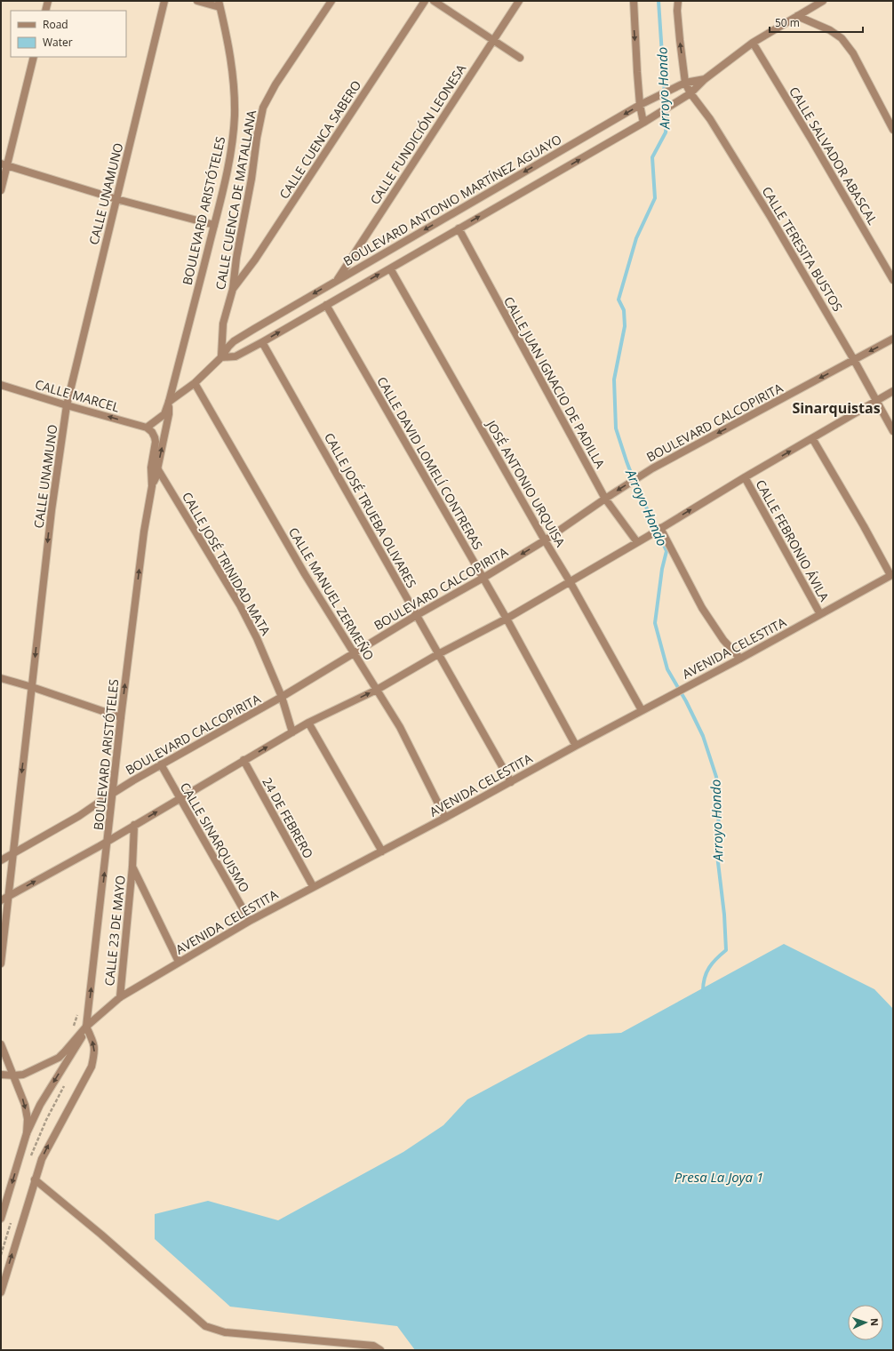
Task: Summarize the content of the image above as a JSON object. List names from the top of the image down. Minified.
{"streets":{"street":["CALLE FUNDICIÓN LEONESA","CALLE CUENCA SABERO","CALLE SALVADOR ABASCAL","CALLE UNAMUNO","CALLE CUENCA DE MATALLANA","BOULEVARD ANTONIO MARTÍNEZ AGUAYO","BOULEVARD ARISTÓTELES","CALLE TERESITA BUSTOS","CALLE JUAN IGNACIO DE PADILLA","CALLE MARCEL","BOULEVARD CALCOPIRITA","CALLE DAVID LOMELÍ CONTRERAS","JOSÉ ANTONIO URQUISA","CALLE JOSÉ TRUEBA OLIVARES","CALLE FEBRONIO ÁVILA","CALLE JOSÉ TRINIDAD MATA","CALLE MANUEL ZERMEÑO","AVENIDA CELESTITA","24 DE FEBRERO","CALLE SINARQUISMO","CALLE 23 DE MAYO"]},"crossings":[["CALLE FUNDICIÓN LEONESA","BOULEVARD ANTONIO MARTÍNEZ AGUAYO"],["CALLE CUENCA SABERO","CALLE CUENCA DE MATALLANA"],["CALLE SALVADOR ABASCAL","BOULEVARD ANTONIO MARTÍNEZ AGUAYO"],["CALLE UNAMUNO","CALLE MARCEL"],["CALLE UNAMUNO","BOULEVARD CALCOPIRITA"],["CALLE CUENCA DE MATALLANA","BOULEVARD ANTONIO MARTÍNEZ AGUAYO"],["BOULEVARD ANTONIO MARTÍNEZ AGUAYO","BOULEVARD ARISTÓTELES"],["BOULEVARD ANTONIO MARTÍNEZ AGUAYO","CALLE TERESITA BUSTOS"],["BOULEVARD ANTONIO MARTÍNEZ AGUAYO","CALLE JUAN IGNACIO DE PADILLA"],["BOULEVARD ANTONIO MARTÍNEZ AGUAYO","CALLE DAVID LOMELÍ CONTRERAS"],["BOULEVARD ANTONIO MARTÍNEZ AGUAYO","JOSÉ ANTONIO URQUISA"],["BOULEVARD ANTONIO MARTÍNEZ AGUAYO","CALLE JOSÉ TRUEBA OLIVARES"],["BOULEVARD ANTONIO MARTÍNEZ AGUAYO","CALLE MANUEL ZERMEÑO"],["BOULEVARD ARISTÓTELES","CALLE MARCEL"],["BOULEVARD ARISTÓTELES","BOULEVARD CALCOPIRITA"],["BOULEVARD ARISTÓTELES","CALLE JOSÉ TRINIDAD MATA"],["BOULEVARD ARISTÓTELES","AVENIDA CELESTITA"],["CALLE TERESITA BUSTOS","BOULEVARD CALCOPIRITA"],["CALLE JUAN IGNACIO DE PADILLA","BOULEVARD CALCOPIRITA"],["BOULEVARD CALCOPIRITA","CALLE DAVID LOMELÍ CONTRERAS"],["BOULEVARD CALCOPIRITA","JOSÉ ANTONIO URQUISA"],["BOULEVARD CALCOPIRITA","CALLE JOSÉ TRUEBA OLIVARES"],["BOULEVARD CALCOPIRITA","CALLE JOSÉ TRINIDAD MATA"],["BOULEVARD CALCOPIRITA","CALLE MANUEL ZERMEÑO"],["BOULEVARD CALCOPIRITA","CALLE SINARQUISMO"],["CALLE DAVID LOMELÍ CONTRERAS","AVENIDA CELESTITA"],["JOSÉ ANTONIO URQUISA","AVENIDA CELESTITA"],["CALLE JOSÉ TRUEBA OLIVARES","AVENIDA CELESTITA"],["CALLE FEBRONIO ÁVILA","AVENIDA CELESTITA"],["CALLE MANUEL ZERMEÑO","AVENIDA CELESTITA"],["AVENIDA CELESTITA","24 DE FEBRERO"],["AVENIDA CELESTITA","CALLE SINARQUISMO"],["AVENIDA CELESTITA","CALLE 23 DE MAYO"]],"one_way":["CALLE UNAMUNO","CALLE MARCEL"],"districts":["Sinarquistas"],"water":["Arroyo Hondo","Presa La Joya 1"],"legend":["Road","Water"],"scale_bar":"50 m","north":"right"}
